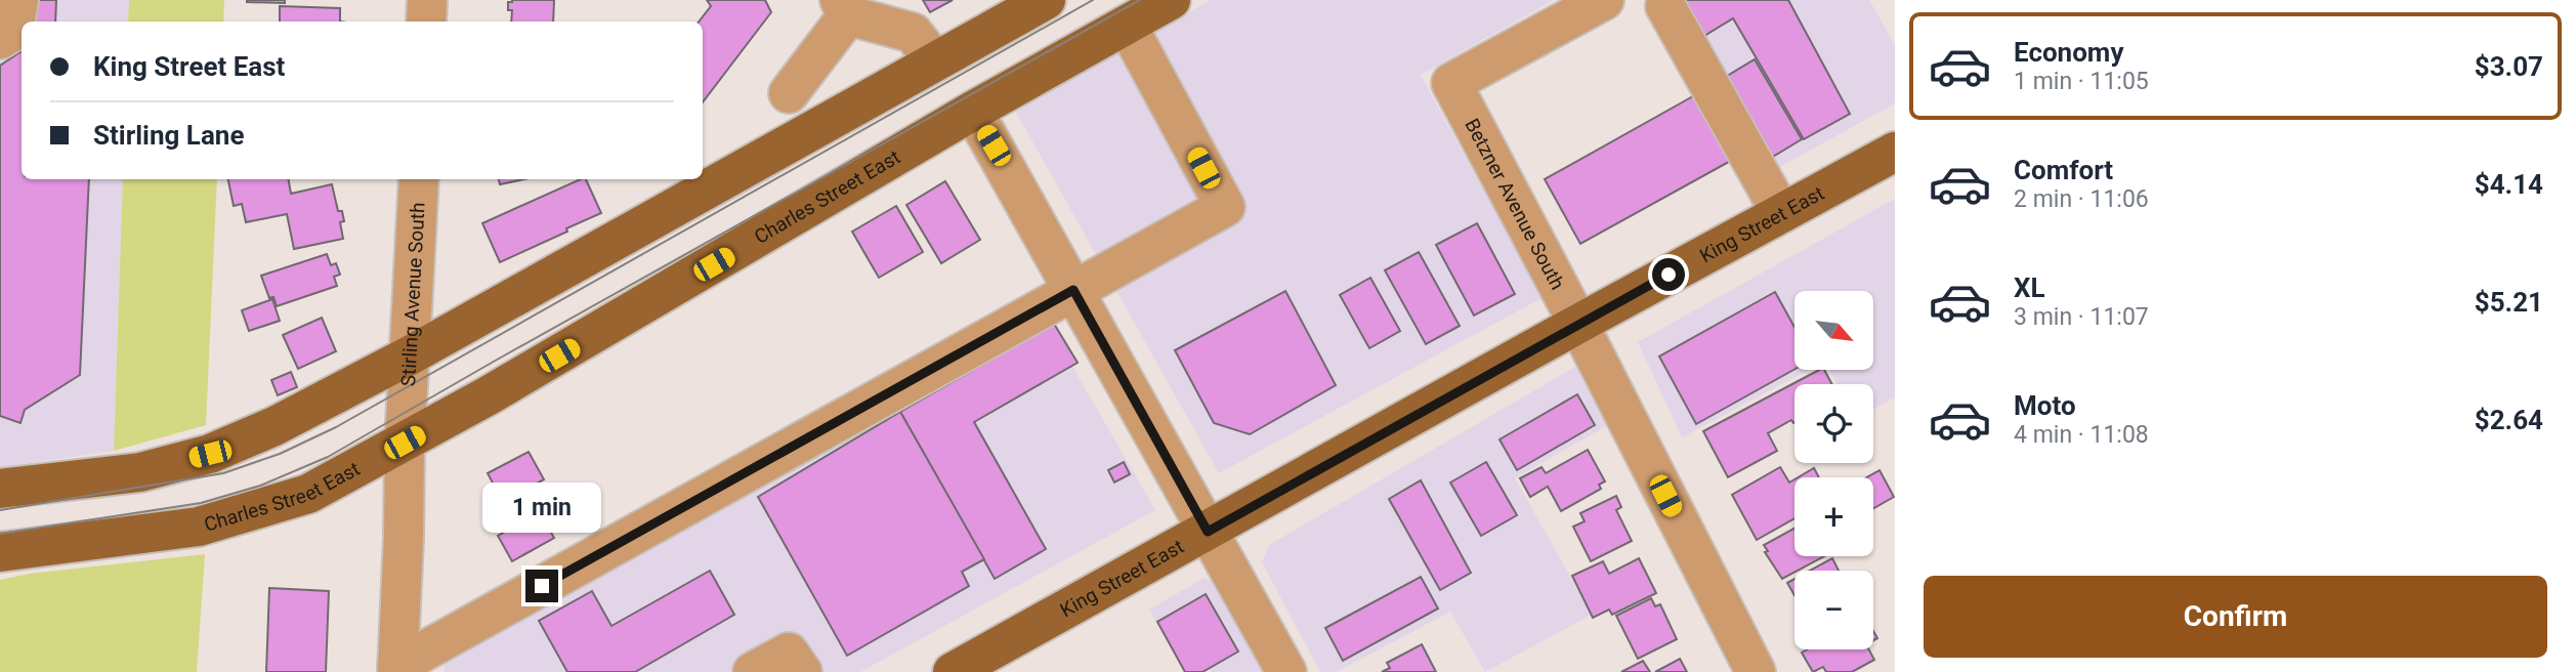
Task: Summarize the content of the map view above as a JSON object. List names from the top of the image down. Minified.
{"streets":{"main road":["Charles Street East","King Street East"],"street":["Betzner Avenue South","Stirling Avenue South"]},"crossings":[["Charles Street East","Stirling Avenue South"],["Betzner Avenue South","King Street East"]],"north":"bottom right","page":{"list":[{"name":"Economy","note":"1 min · 11:05","value":"$3.07"},{"name":"Comfort","note":"2 min · 11:06","value":"$4.14"},{"name":"XL","note":"3 min · 11:07","value":"$5.21"},{"name":"Moto","note":"4 min · 11:08","value":"$2.64"}],"banner":["King Street East","Stirling Lane"],"map_buttons":["+","−"],"bubble":"1 min","buttons":"Confirm"}}
